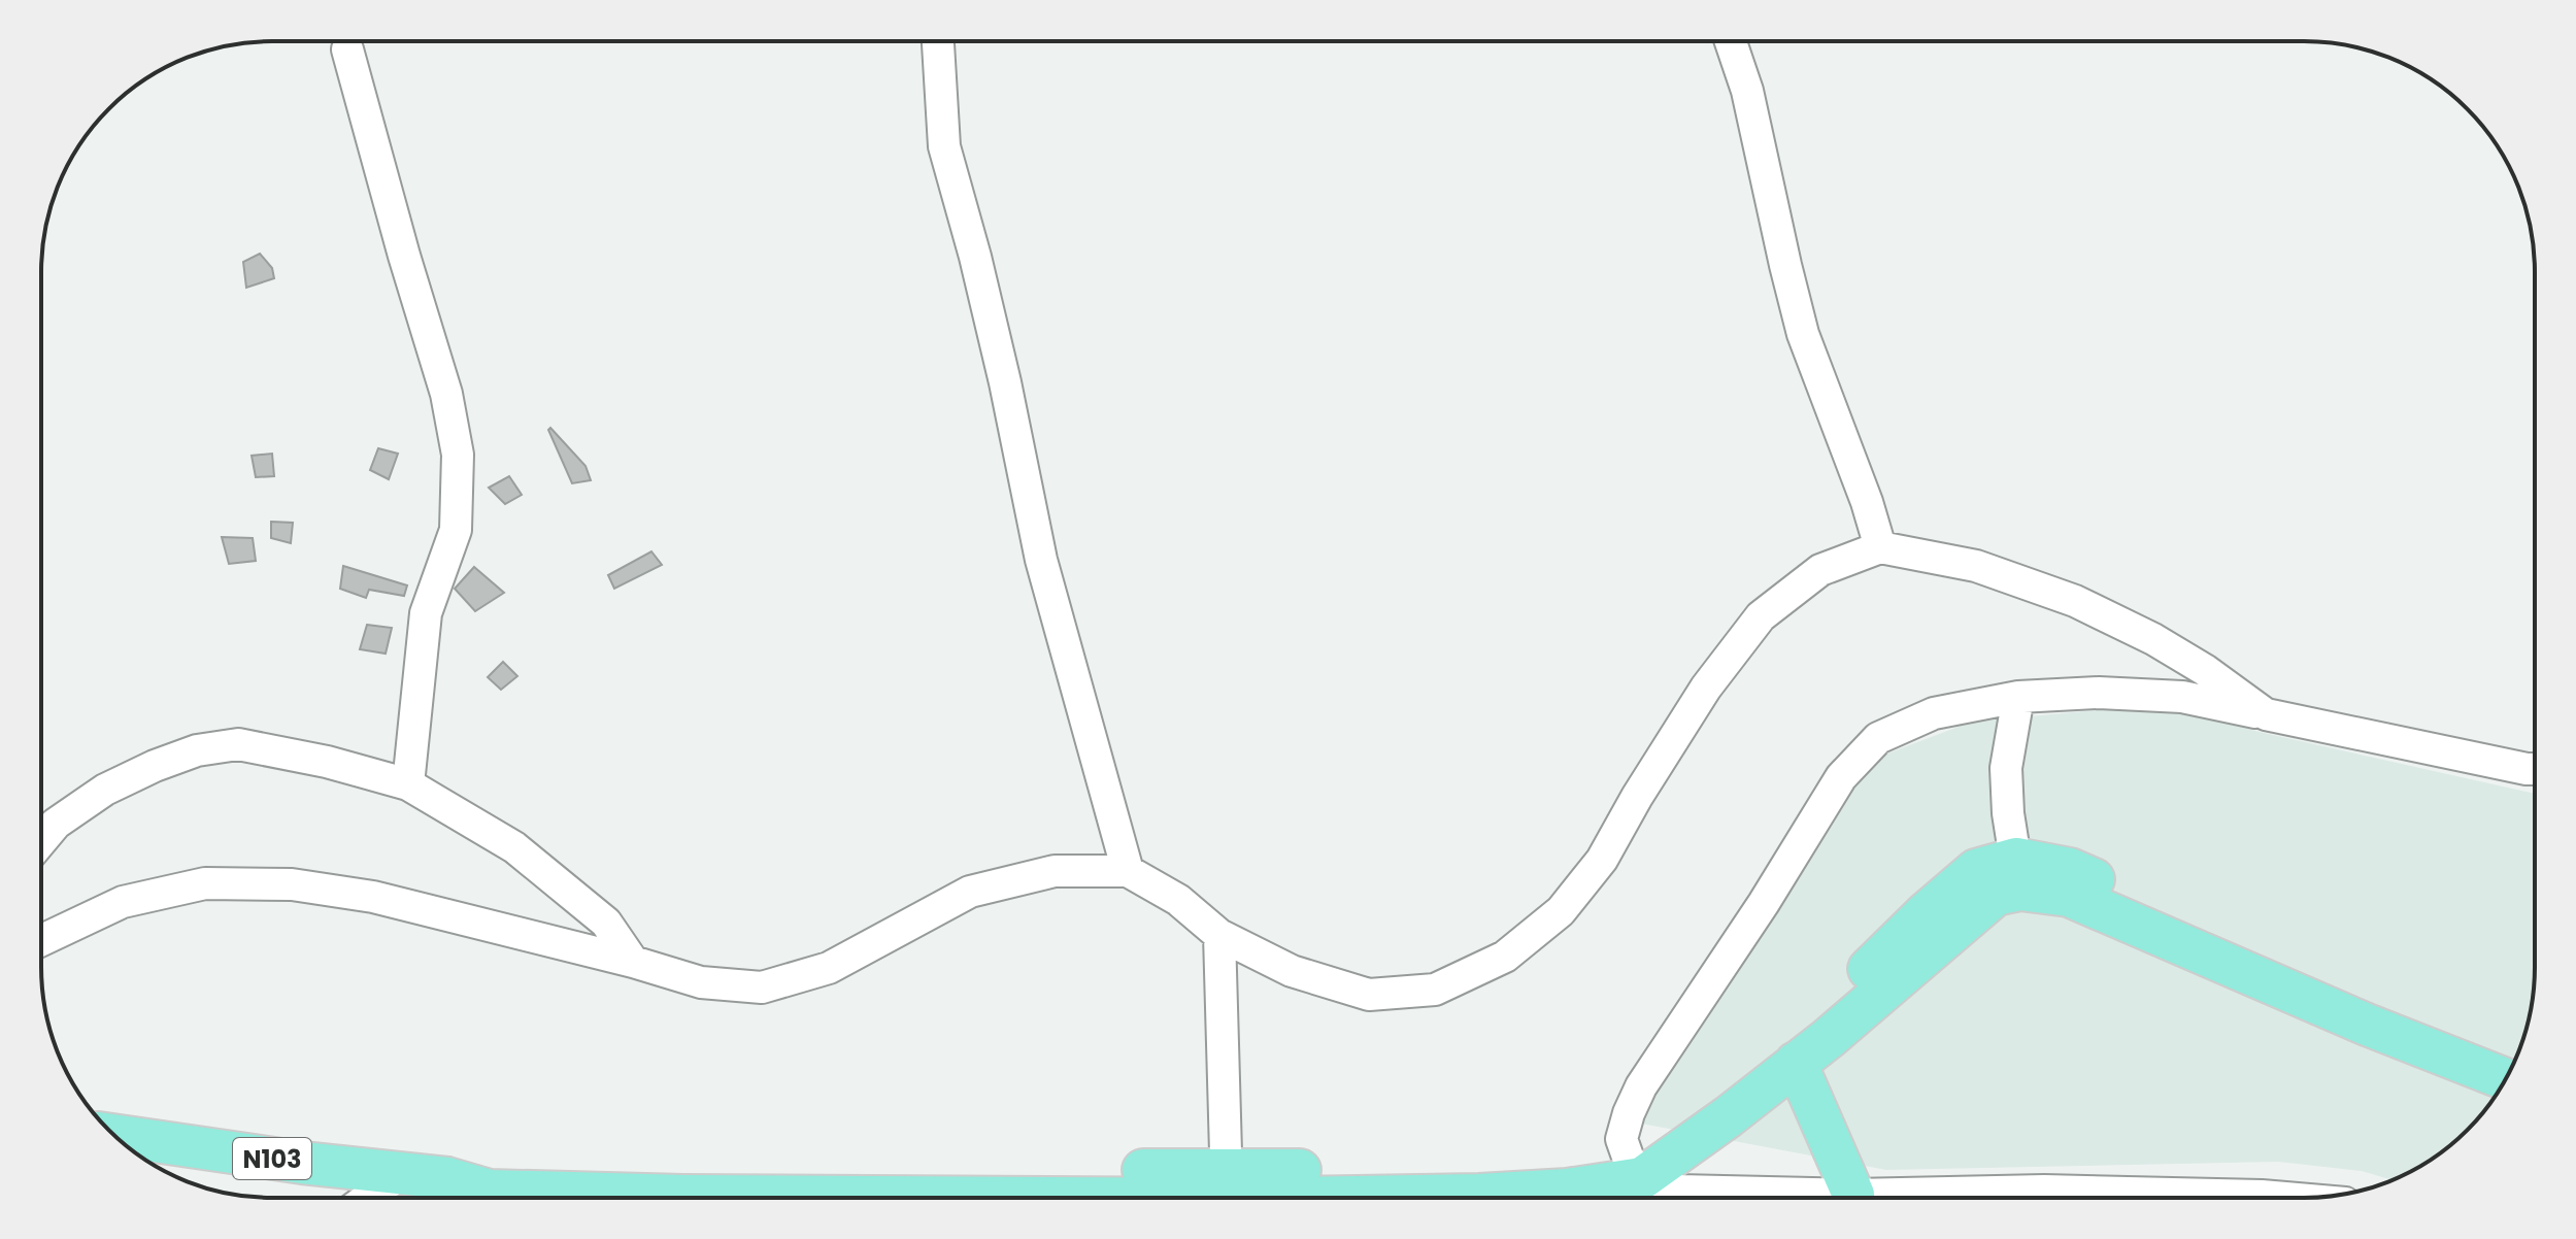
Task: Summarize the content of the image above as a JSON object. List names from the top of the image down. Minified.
{"streets":{"main road":["N103"]}}
